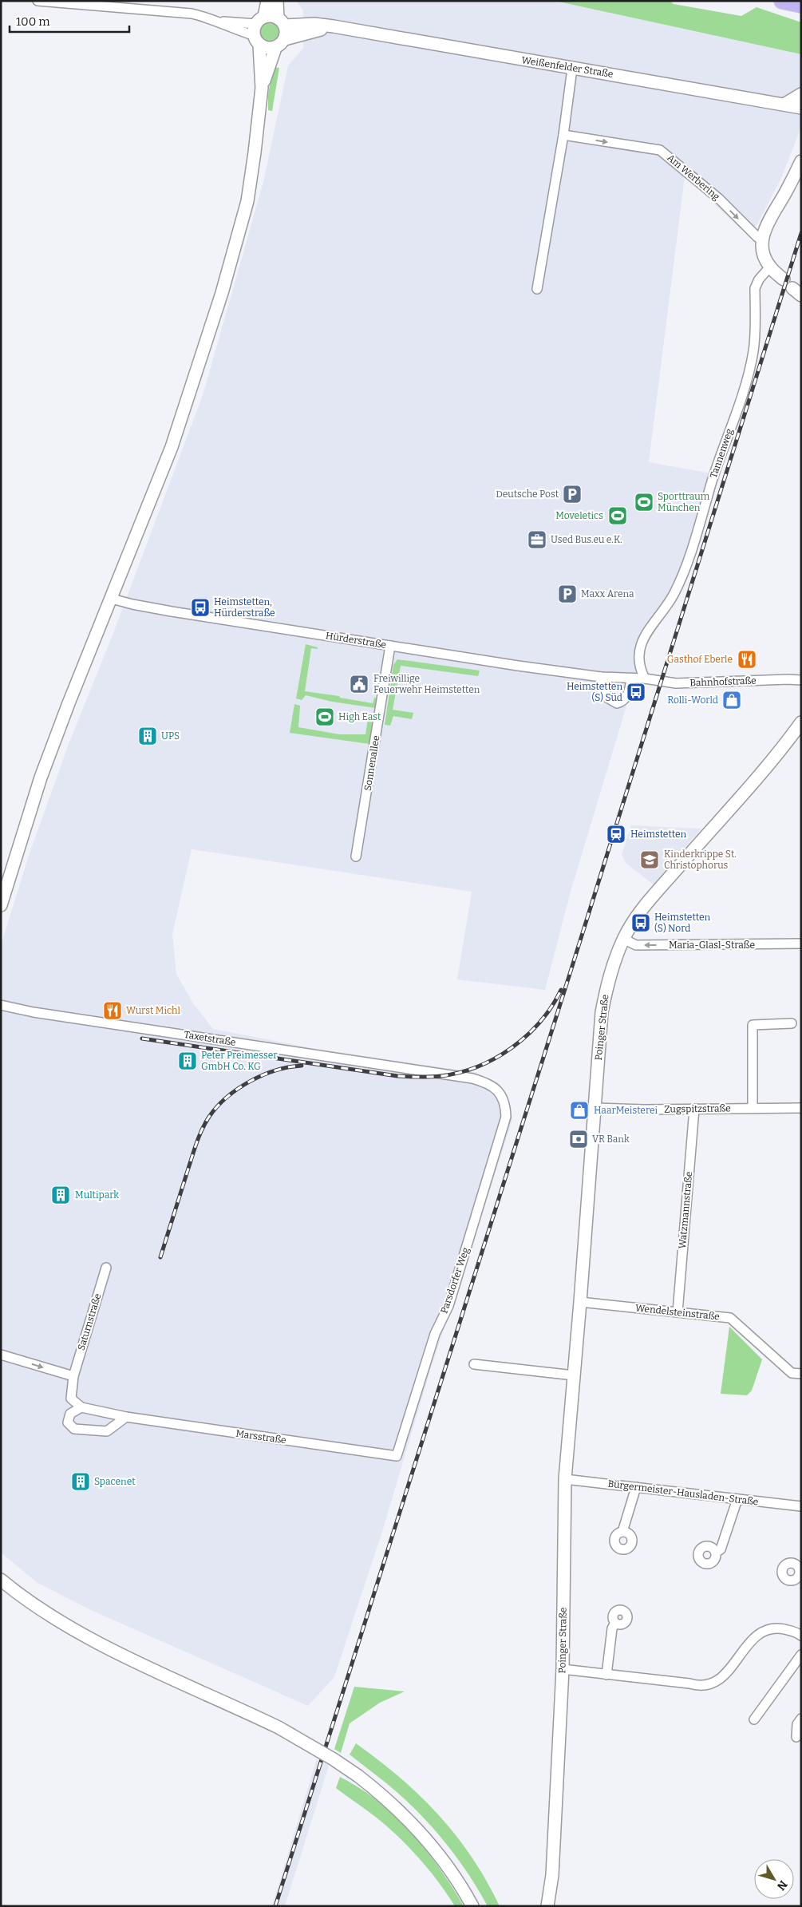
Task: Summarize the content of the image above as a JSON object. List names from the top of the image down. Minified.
{"streets":{"street":["Weißenfelder Straße","Am Werbering","Tannenweg","Hürderstraße","Bahnhofstraße","Sonnenallee","Maria-Glasl-Straße","Poinger Straße","Taxetstraße","Zugspitzstraße","Watzmannstraße","Parsdorfer Weg","Wendelsteinstraße","Saturnstraße","Marsstraße","Bürgermeister-Hausladen-Straße"]},"crossings":[["Tannenweg","Hürderstraße"],["Tannenweg","Bahnhofstraße"],["Hürderstraße","Bahnhofstraße"],["Hürderstraße","Sonnenallee"],["Maria-Glasl-Straße","Poinger Straße"],["Poinger Straße","Zugspitzstraße"],["Poinger Straße","Wendelsteinstraße"],["Poinger Straße","Bürgermeister-Hausladen-Straße"],["Taxetstraße","Parsdorfer Weg"],["Zugspitzstraße","Watzmannstraße"],["Watzmannstraße","Wendelsteinstraße"],["Parsdorfer Weg","Marsstraße"]],"one_way":["Am Werbering","Maria-Glasl-Straße"],"places":{"parking":["Deutsche Post","Maxx Arena"],"sports":["Sporttraum München","Moveletics","High East"],"office":["Used Bus.eu e.K."],"bus stop":["Heimstetten, Hürderstraße","Heimstetten (S) Süd","Heimstetten (S) Nord"],"restaurant":["Gasthof Eberle","Wurst Michl"],"public building":["Freiwillige Feuerwehr Heimstetten"],"shop":["Rolli-World","HaarMeisterei"],"building":["UPS","Peter Preimesser GmbH Co. KG","Multipark","Spacenet"],"station":["Heimstetten"],"school or university":["Kinderkrippe St. Christophorus"],"bank":["VR Bank"]},"scale_bar":"100 m","north":"bottom right"}
